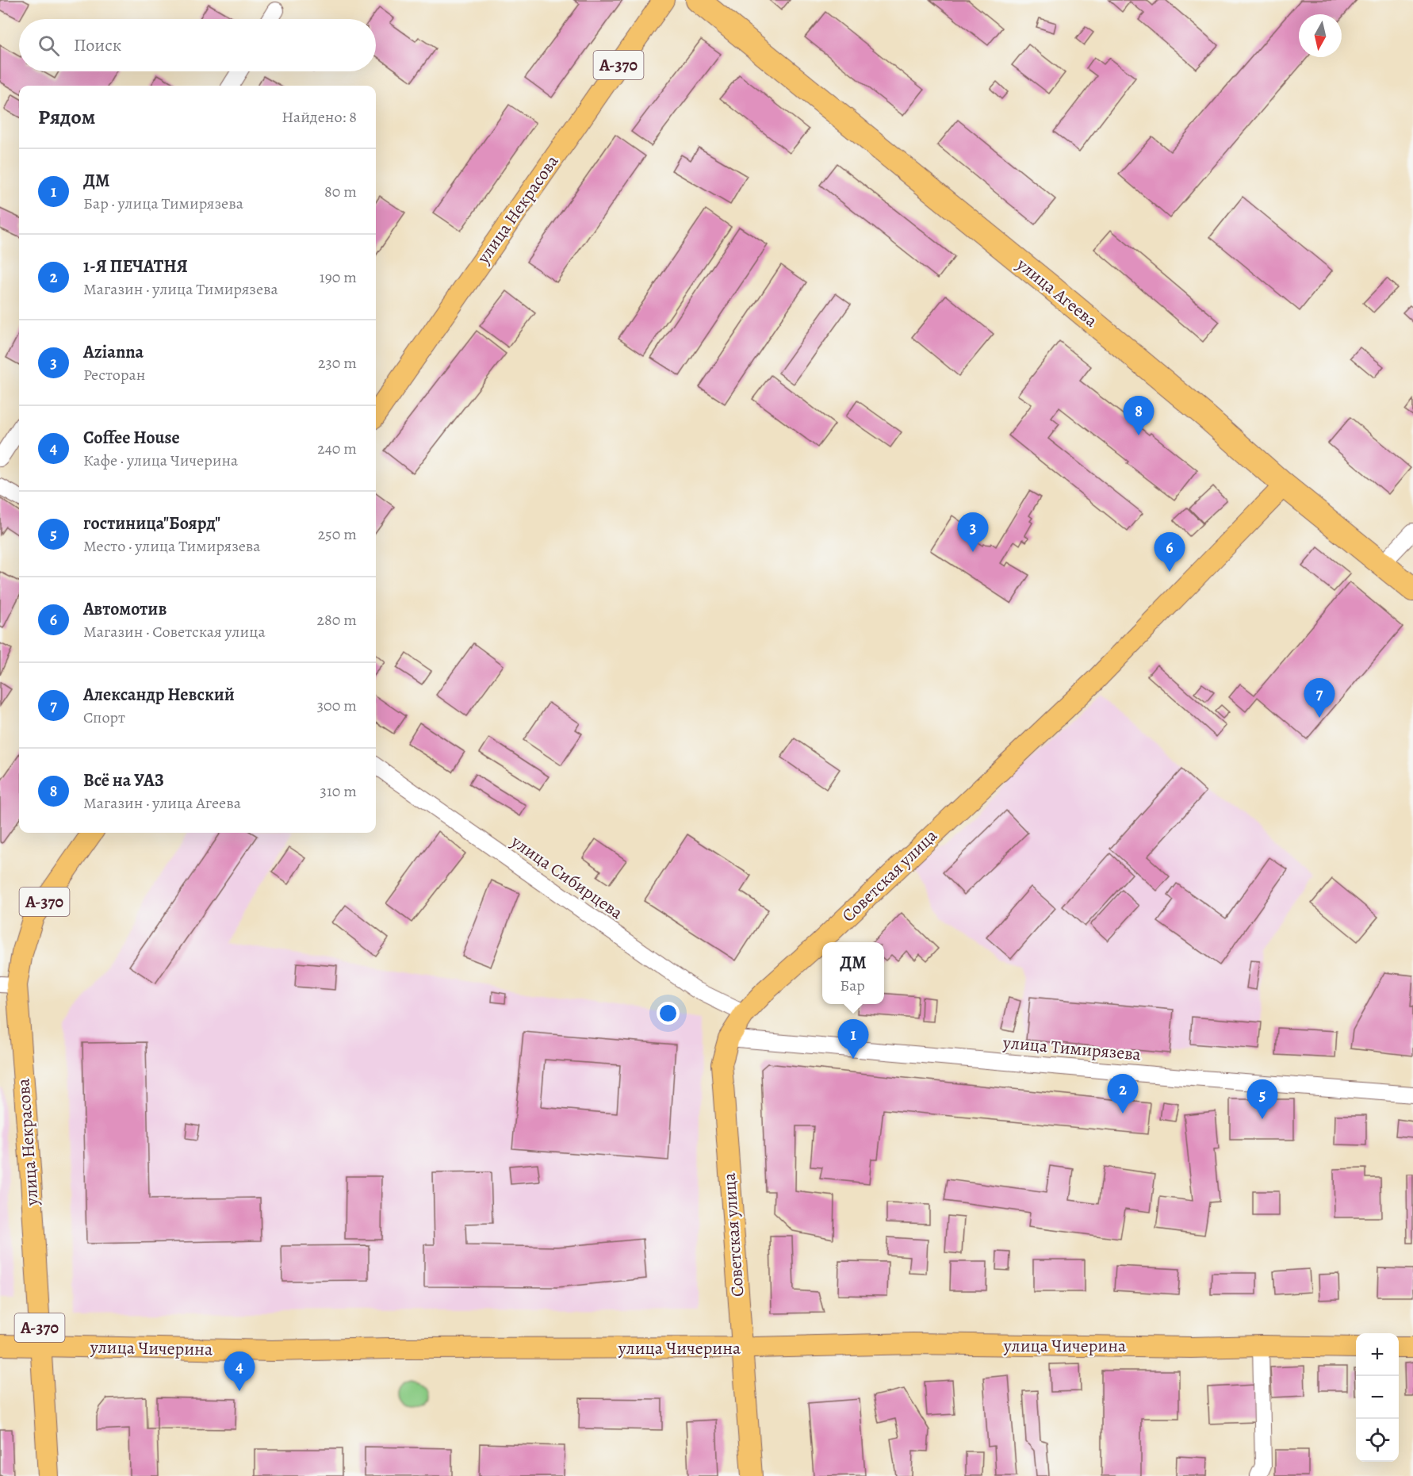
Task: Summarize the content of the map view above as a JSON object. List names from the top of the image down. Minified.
{"streets":{"highway":["улица Агеева"],"main road":["А-370","улица Некрасова","Советская улица","улица Чичерина"],"street":["улица Сибирцева","улица Тимирязева"]},"crossings":[["улица Некрасова","улица Чичерина"],["улица Агеева","Советская улица"],["Советская улица","улица Сибирцева"],["Советская улица","улица Тимирязева"],["Советская улица","улица Чичерина"]],"north":"bottom","page":{"search":"Поиск","heading":["Рядом","Найдено: 8"],"list":[{"mark":"1","name":"ДМ","note":"Бар · улица Тимирязева","value":"80 m"},{"mark":"2","name":"1-Я ПЕЧАТНЯ","note":"Магазин · улица Тимирязева","value":"190 m"},{"mark":"3","name":"Azianna","note":"Ресторан","value":"230 m"},{"mark":"4","name":"Coffee House","note":"Кафе · улица Чичерина","value":"240 m"},{"mark":"5","name":"гостиница\"Боярд\"","note":"Место · улица Тимирязева","value":"250 m"},{"mark":"6","name":"Автомотив","note":"Магазин · Советская улица","value":"280 m"},{"mark":"7","name":"Александр Невский","note":"Спорт","value":"300 m"},{"mark":"8","name":"Всё на УАЗ","note":"Магазин · улица Агеева","value":"310 m"}],"pins":["8","3","6","7","1","2","5","4"],"popup":["ДМ","Бар"],"map_buttons":["+","−"]}}
